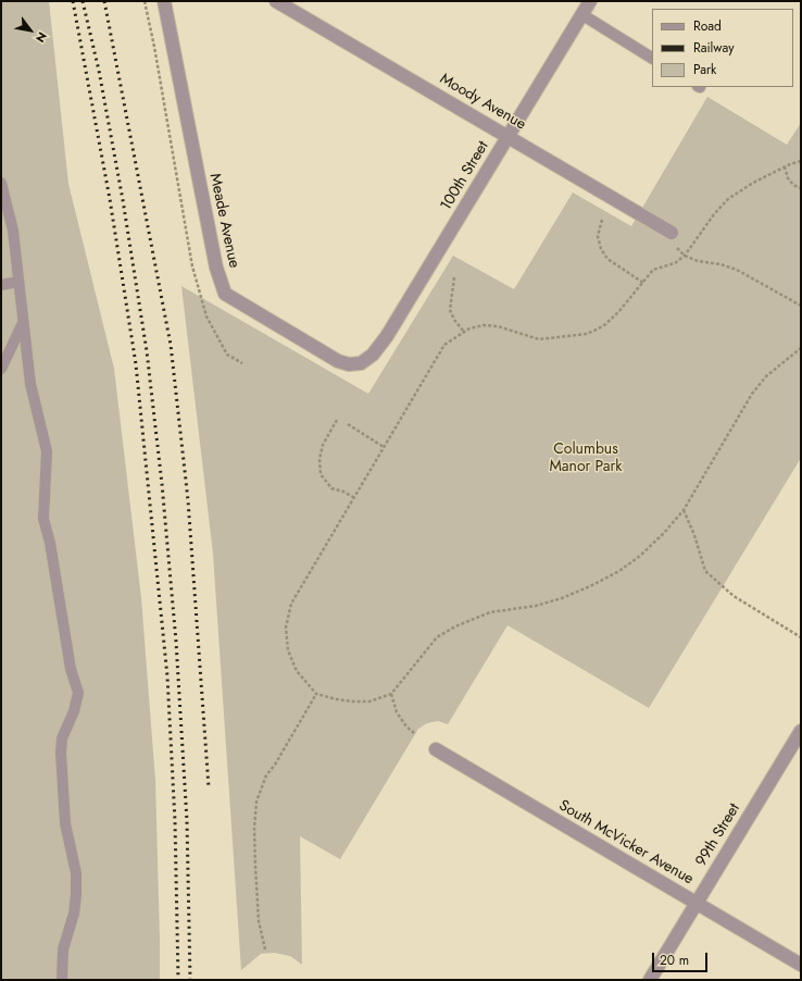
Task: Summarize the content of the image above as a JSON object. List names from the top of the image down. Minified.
{"streets":{"street":["Moody Avenue","100th Street","Meade Avenue","99th Street","South McVicker Avenue"]},"crossings":[["Moody Avenue","100th Street"],["100th Street","Meade Avenue"],["99th Street","South McVicker Avenue"]],"parks":["Columbus Manor Park"],"legend":["Road","Railway","Park"],"scale_bar":"20 m","north":"bottom right"}
